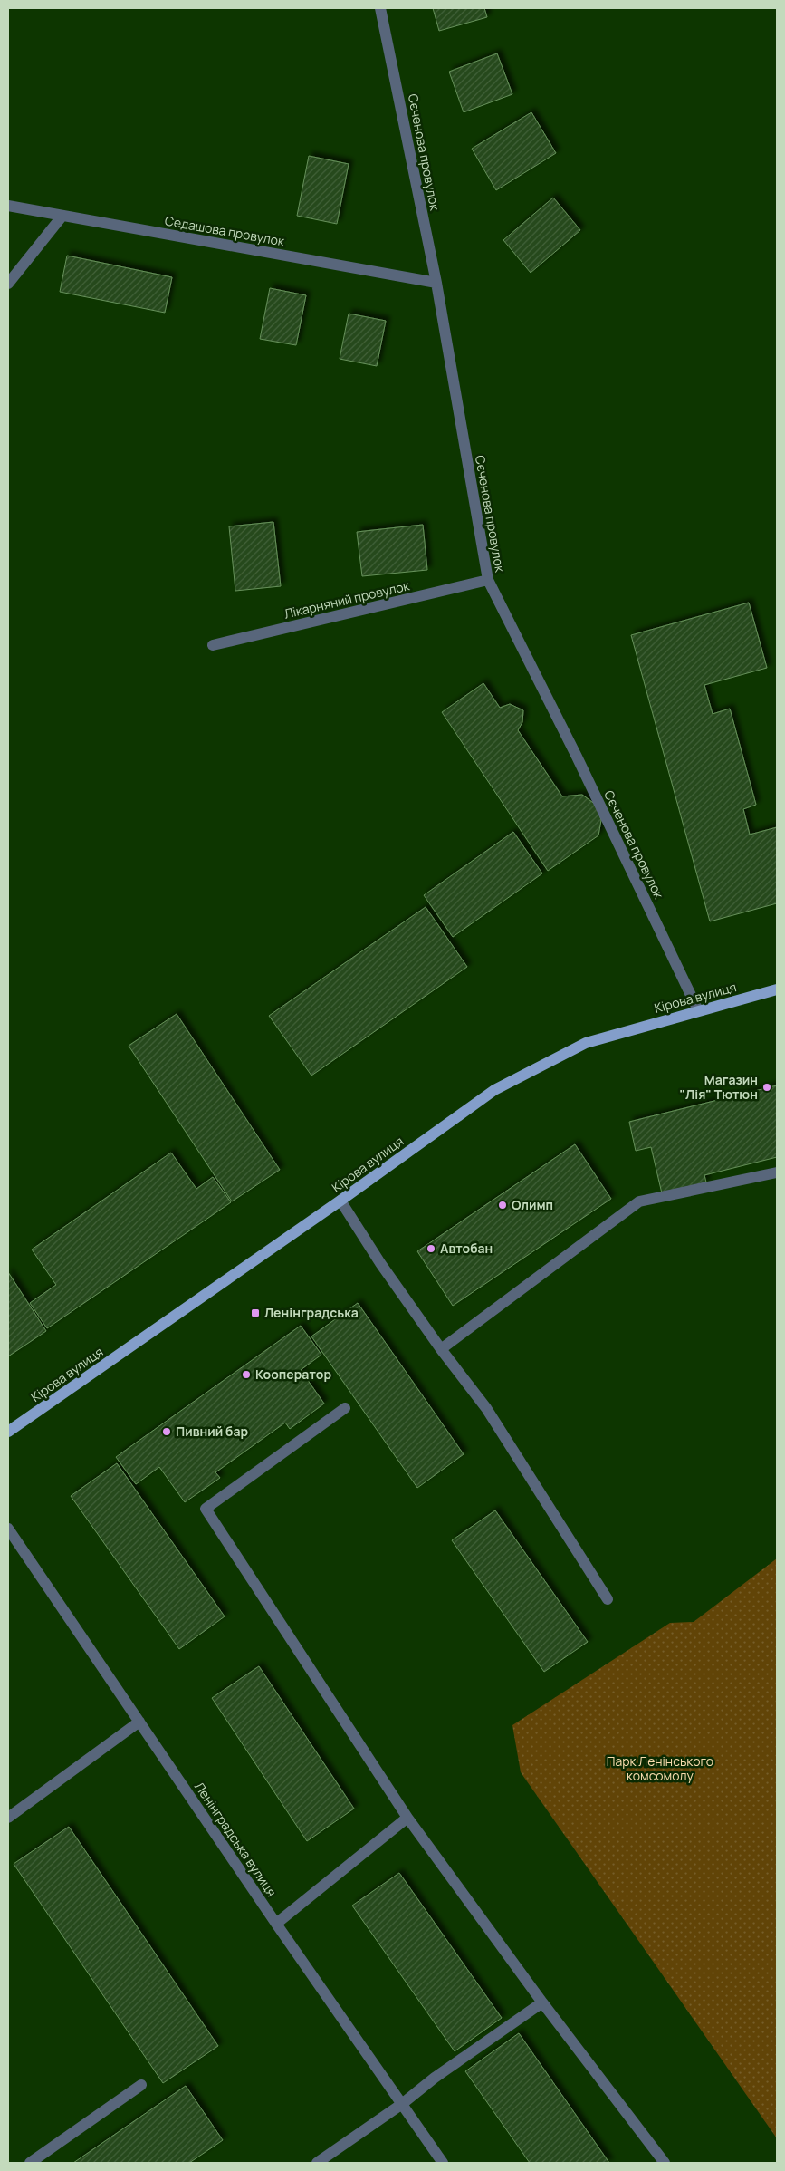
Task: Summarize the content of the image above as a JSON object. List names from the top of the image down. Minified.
{"streets":{"main road":["Кірова вулиця"],"street":["Сєченова провулок","Седашова провулок","Лікарняний провулок","Ленінградська вулиця"]},"crossings":[["Сєченова провулок","Седашова провулок"],["Сєченова провулок","Лікарняний провулок"],["Сєченова провулок","Кірова вулиця"]],"parks":["Парк Ленінського комсомолу"],"places":{"other":["Магазин \"Лія\" Тютюн","Олимп","Автобан","Кооператор","Пивний бар"],"transit":["Ленінградська"]}}
